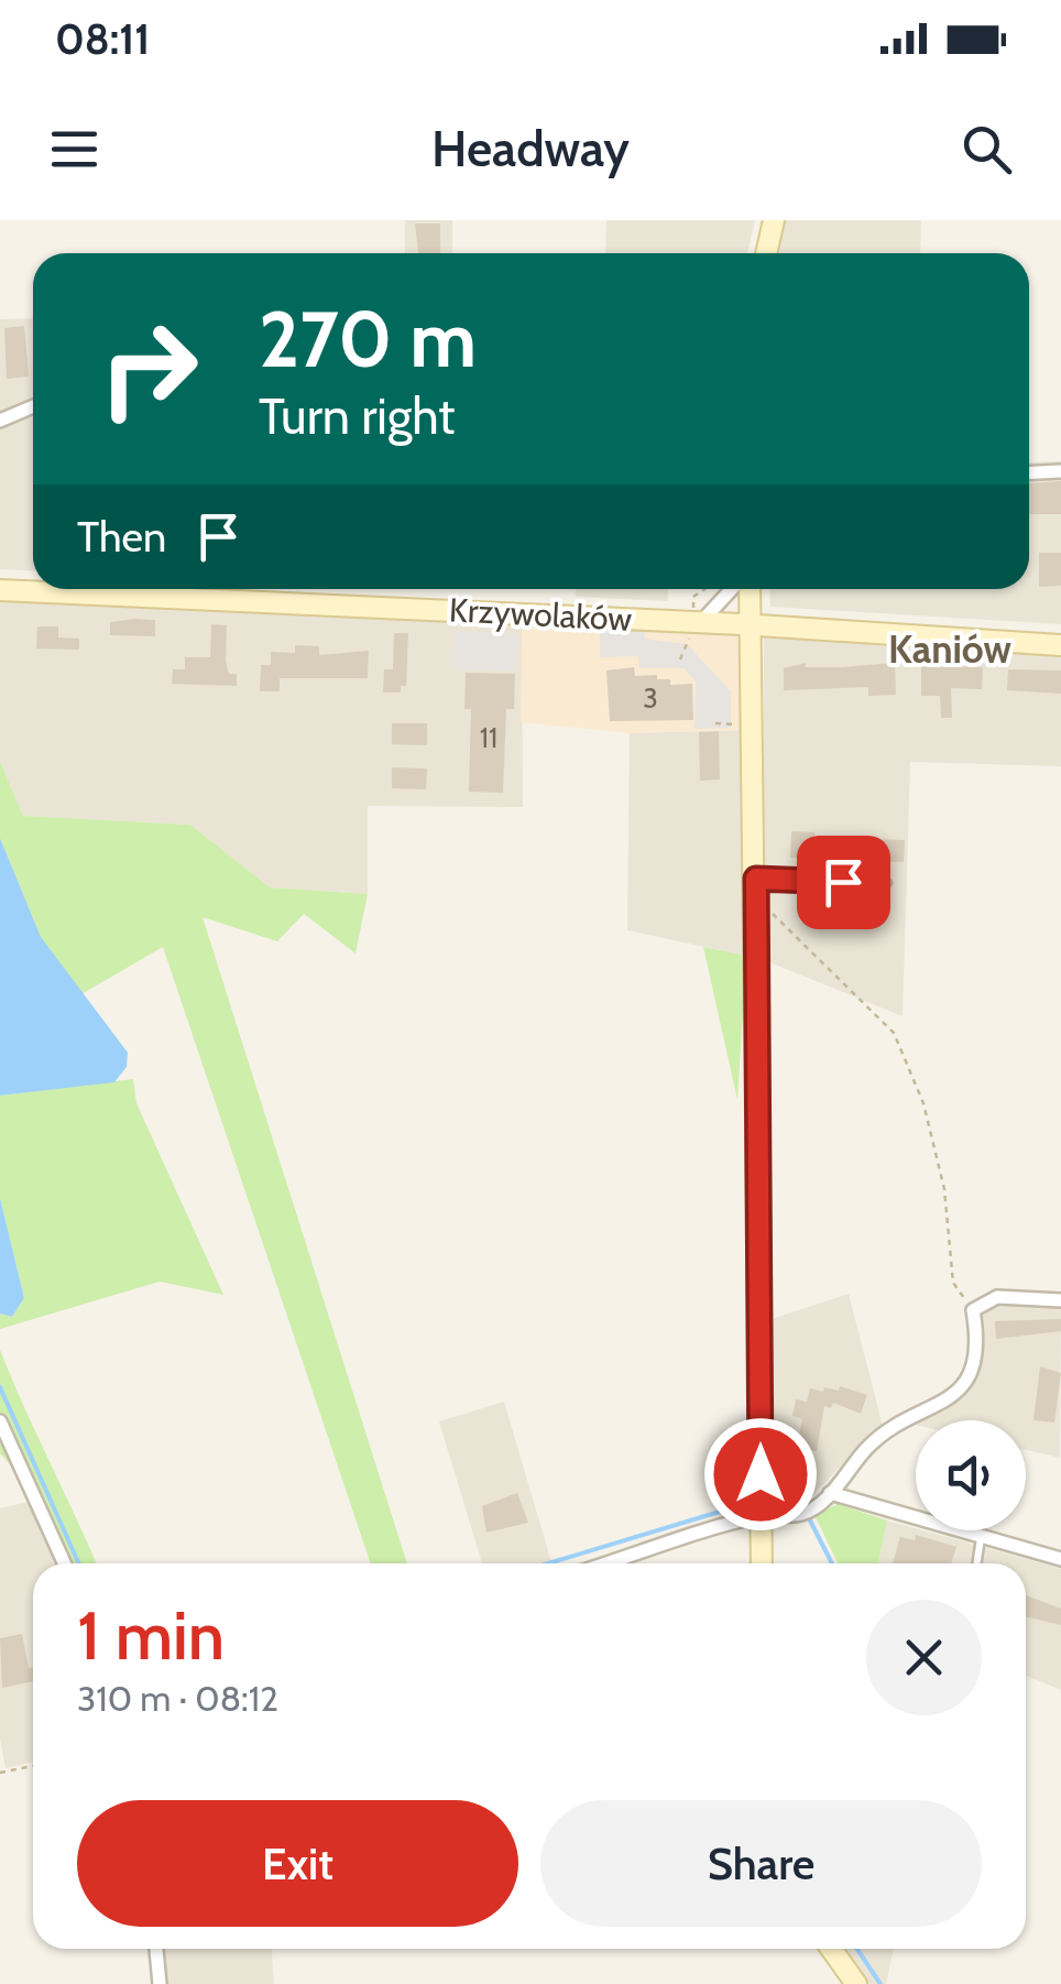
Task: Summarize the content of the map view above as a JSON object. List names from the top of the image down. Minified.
{"streets":{"street":["Krzywolaków"]},"districts":["Kaniów"],"house_numbers":["3","11"],"page":{"status":"08:11","header":"Headway","turn":["270 m","Turn right"],"then":"Then","heading":["1 min","310 m · 08:12"],"buttons":["Exit","Share"]}}
